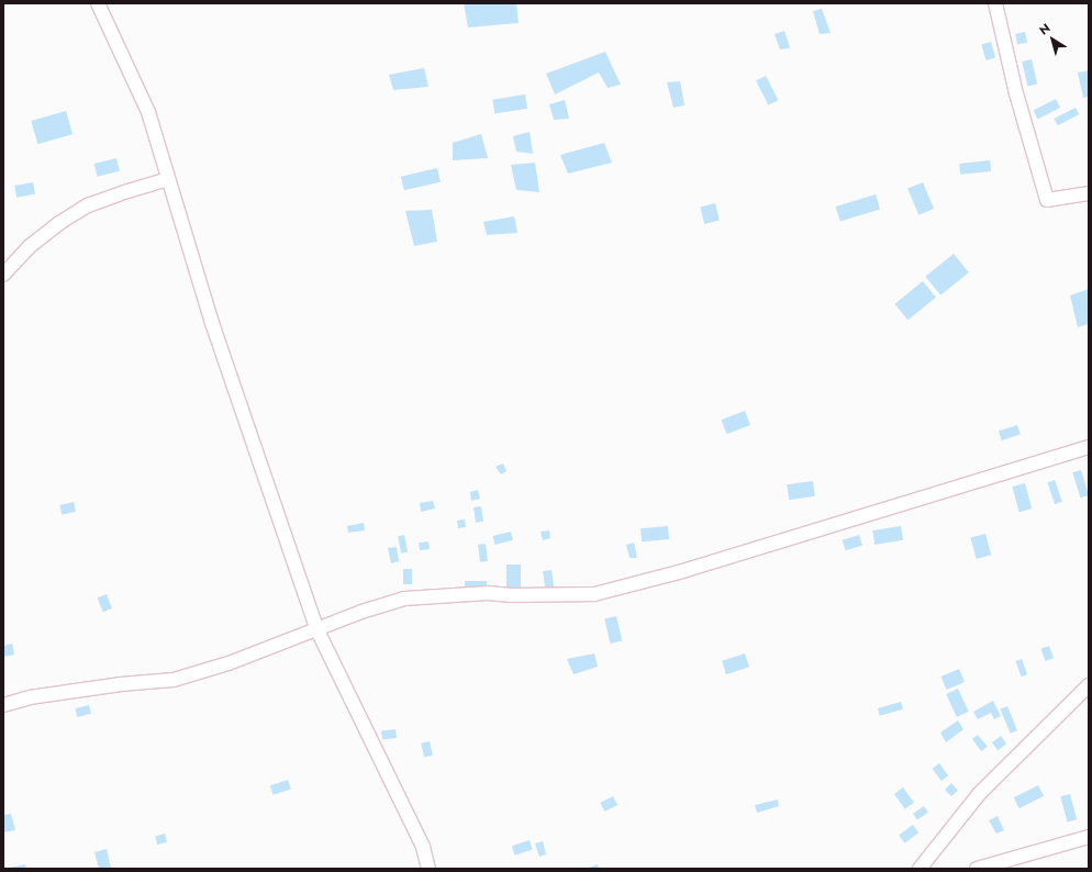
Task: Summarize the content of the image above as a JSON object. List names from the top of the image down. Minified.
{"north":"top left"}
